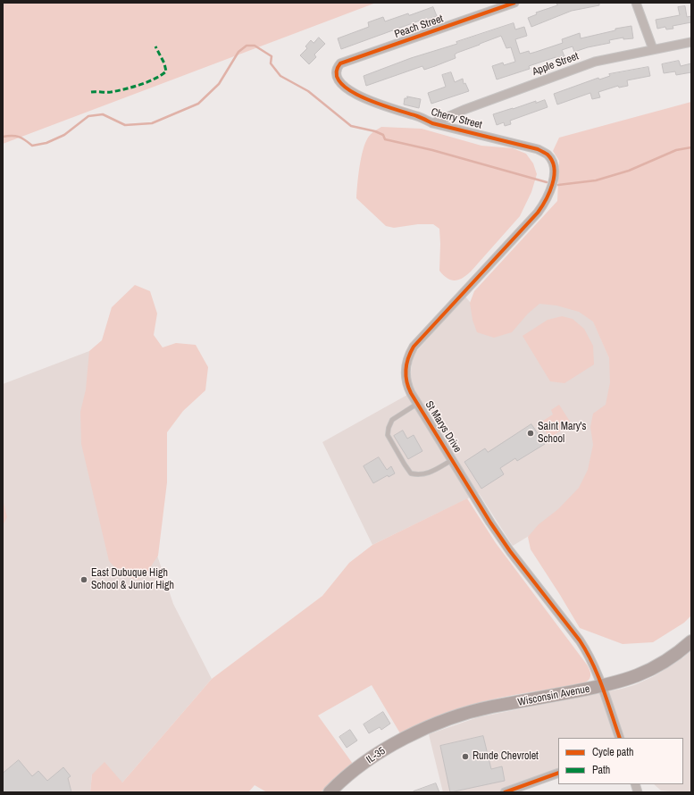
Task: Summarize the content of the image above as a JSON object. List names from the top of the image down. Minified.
{"streets":{"main road":["Wisconsin Avenue","IL-35"],"street":["Peach Street","Apple Street","Cherry Street","St Marys Drive"]},"crossings":[["Peach Street","Cherry Street"],["Apple Street","Cherry Street"],["Cherry Street","St Marys Drive"],["St Marys Drive","Wisconsin Avenue"],["Wisconsin Avenue","IL-35"]],"places":["Saint Mary's School","East Dubuque High School & Junior High","Runde Chevrolet"],"legend":["Cycle path","Path"]}
